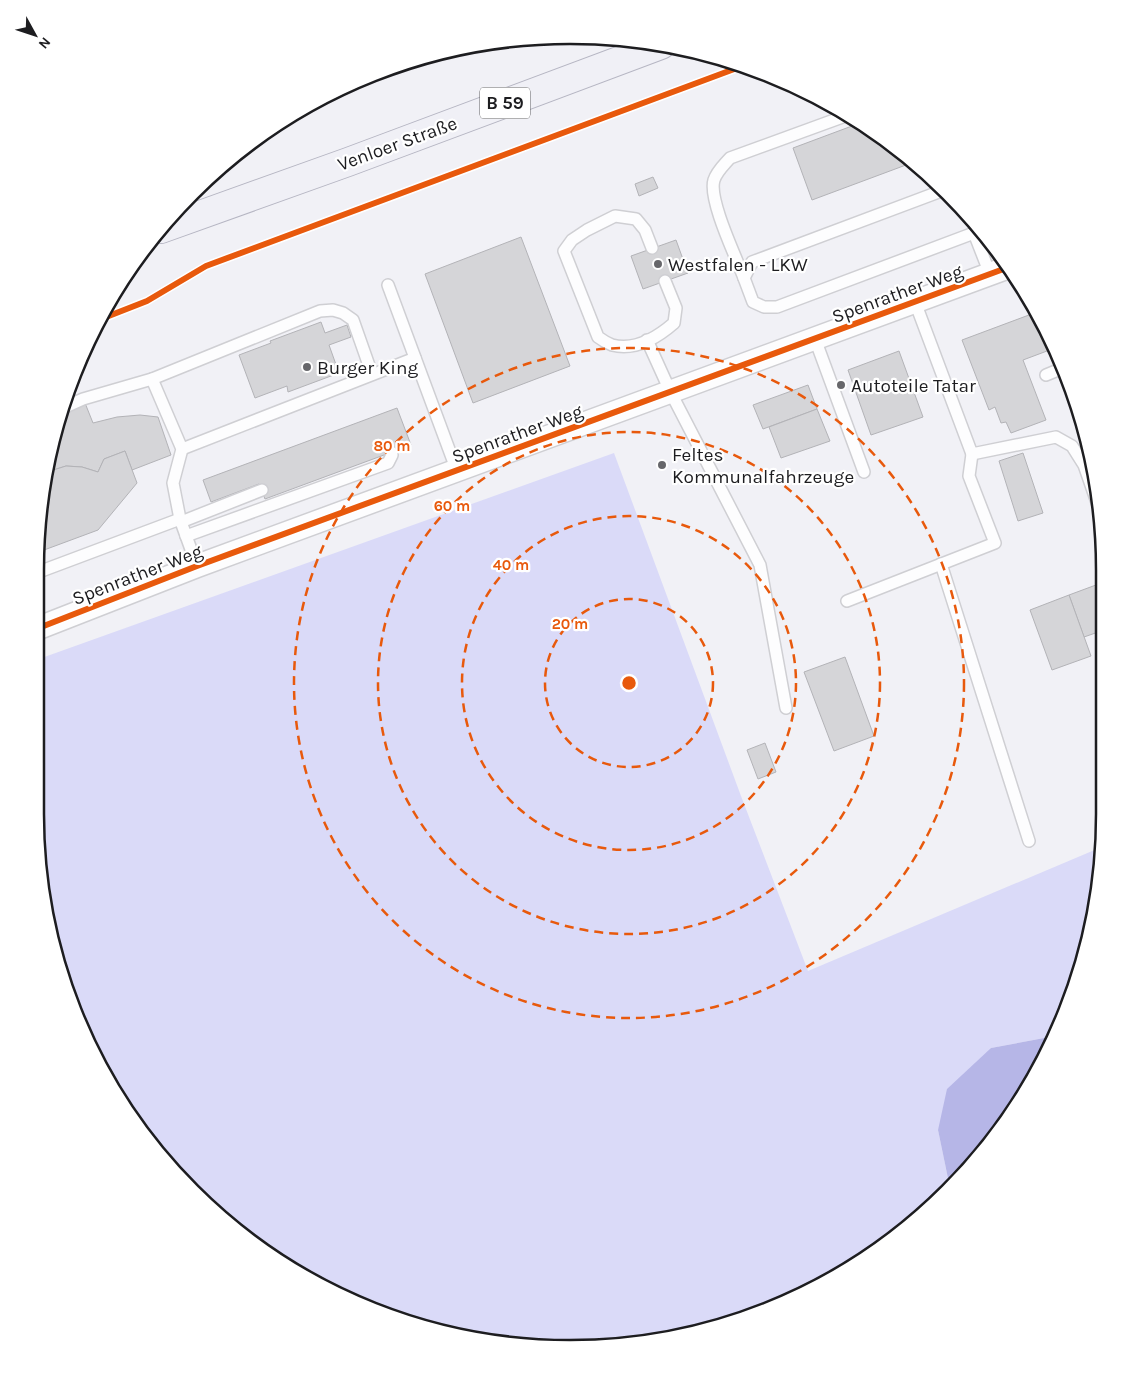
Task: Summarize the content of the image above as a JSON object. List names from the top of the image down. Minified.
{"streets":{"main road":["B 59","Venloer Straße"],"street":["Spenrather Weg"]},"places":["Westfalen - LKW","Burger King","Autoteile Tatar","Feltes Kommunalfahrzeuge"],"north":"bottom right","rings":["80 m","60 m","40 m","20 m"]}
